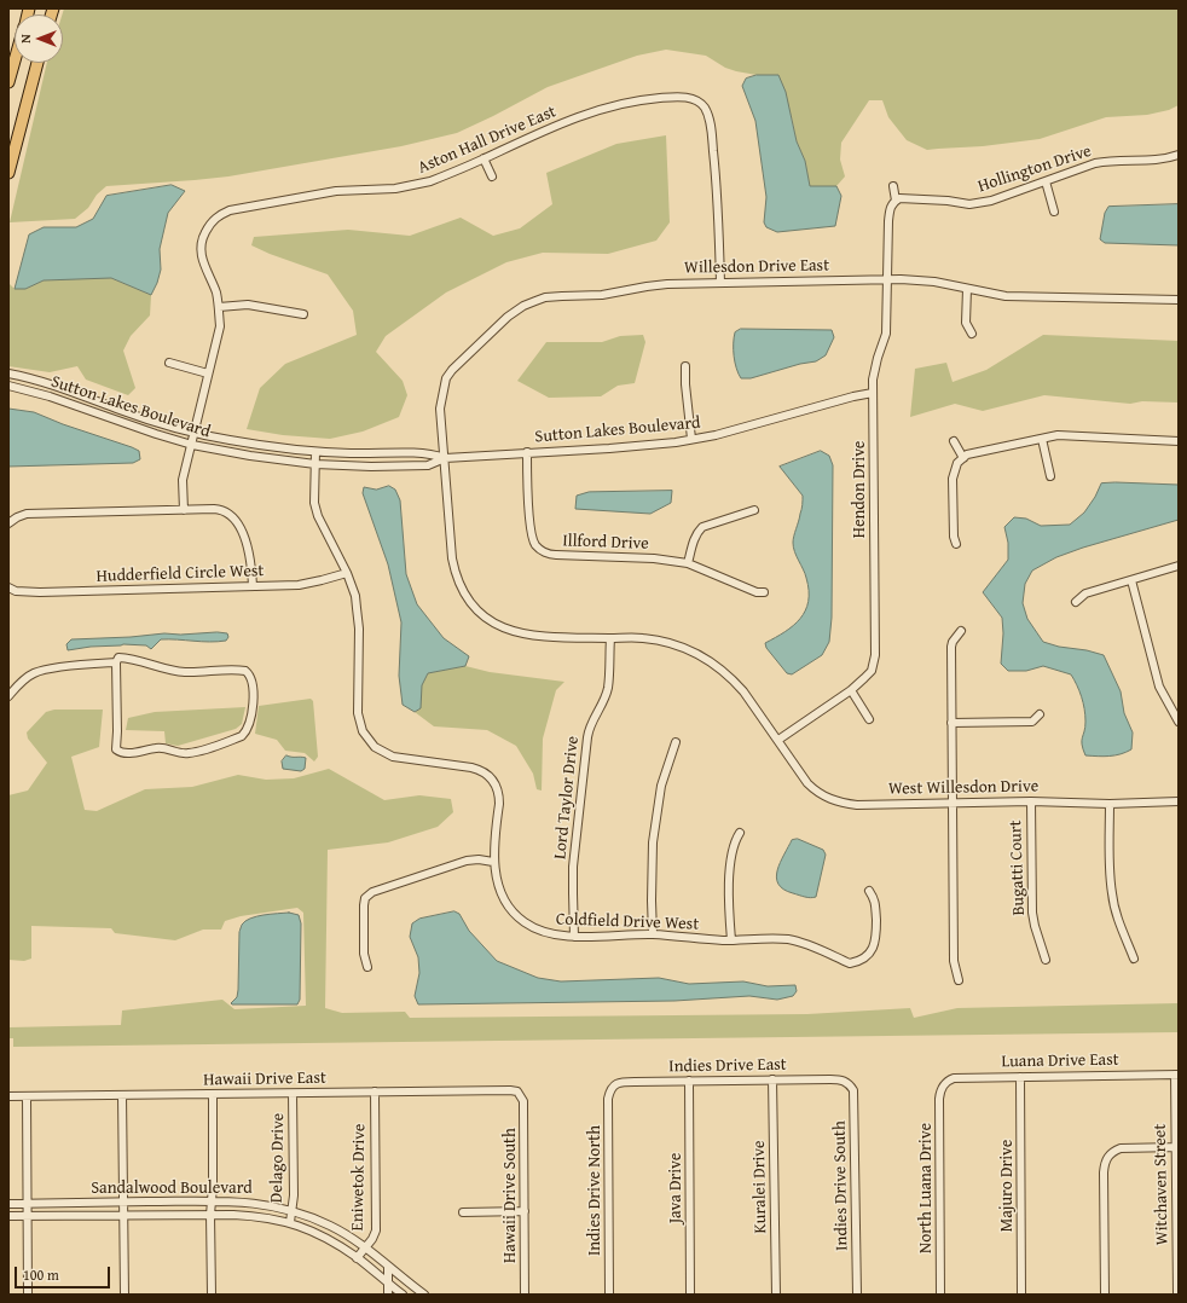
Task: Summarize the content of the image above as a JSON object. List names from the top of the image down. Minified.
{"streets":{"street":["Aston Hall Drive East","Hollington Drive","Willesdon Drive East","Sutton Lakes Boulevard","Hendon Drive","Illford Drive","Hudderfield Circle West","West Willesdon Drive","Lord Taylor Drive","Bugatti Court","Coldfield Drive West","Luana Drive East","Indies Drive East","Hawaii Drive East","Delago Drive","Eniwetok Drive","Witchaven Street","Indies Drive South","Majuro Drive","Kuralei Drive","Sandalwood Boulevard","Java Drive","North Luana Drive","Indies Drive North","Hawaii Drive South"]},"crossings":[["Aston Hall Drive East","Willesdon Drive East"],["Hollington Drive","Hendon Drive"],["Willesdon Drive East","Sutton Lakes Boulevard"],["Willesdon Drive East","Hendon Drive"],["Willesdon Drive East","West Willesdon Drive"],["Willesdon Drive East","Lord Taylor Drive"],["Sutton Lakes Boulevard","Hendon Drive"],["Sutton Lakes Boulevard","Illford Drive"],["Sutton Lakes Boulevard","Coldfield Drive West"],["Hendon Drive","West Willesdon Drive"],["Hudderfield Circle West","Coldfield Drive West"],["West Willesdon Drive","Lord Taylor Drive"],["West Willesdon Drive","Bugatti Court"],["Lord Taylor Drive","Coldfield Drive West"],["Luana Drive East","Witchaven Street"],["Luana Drive East","Majuro Drive"],["Luana Drive East","North Luana Drive"],["Indies Drive East","Indies Drive South"],["Indies Drive East","Kuralei Drive"],["Indies Drive East","Java Drive"],["Indies Drive East","Indies Drive North"],["Hawaii Drive East","Delago Drive"],["Hawaii Drive East","Eniwetok Drive"],["Hawaii Drive East","Hawaii Drive South"],["Delago Drive","Sandalwood Boulevard"],["Eniwetok Drive","Sandalwood Boulevard"]],"scale_bar":"100 m","north":"left"}
